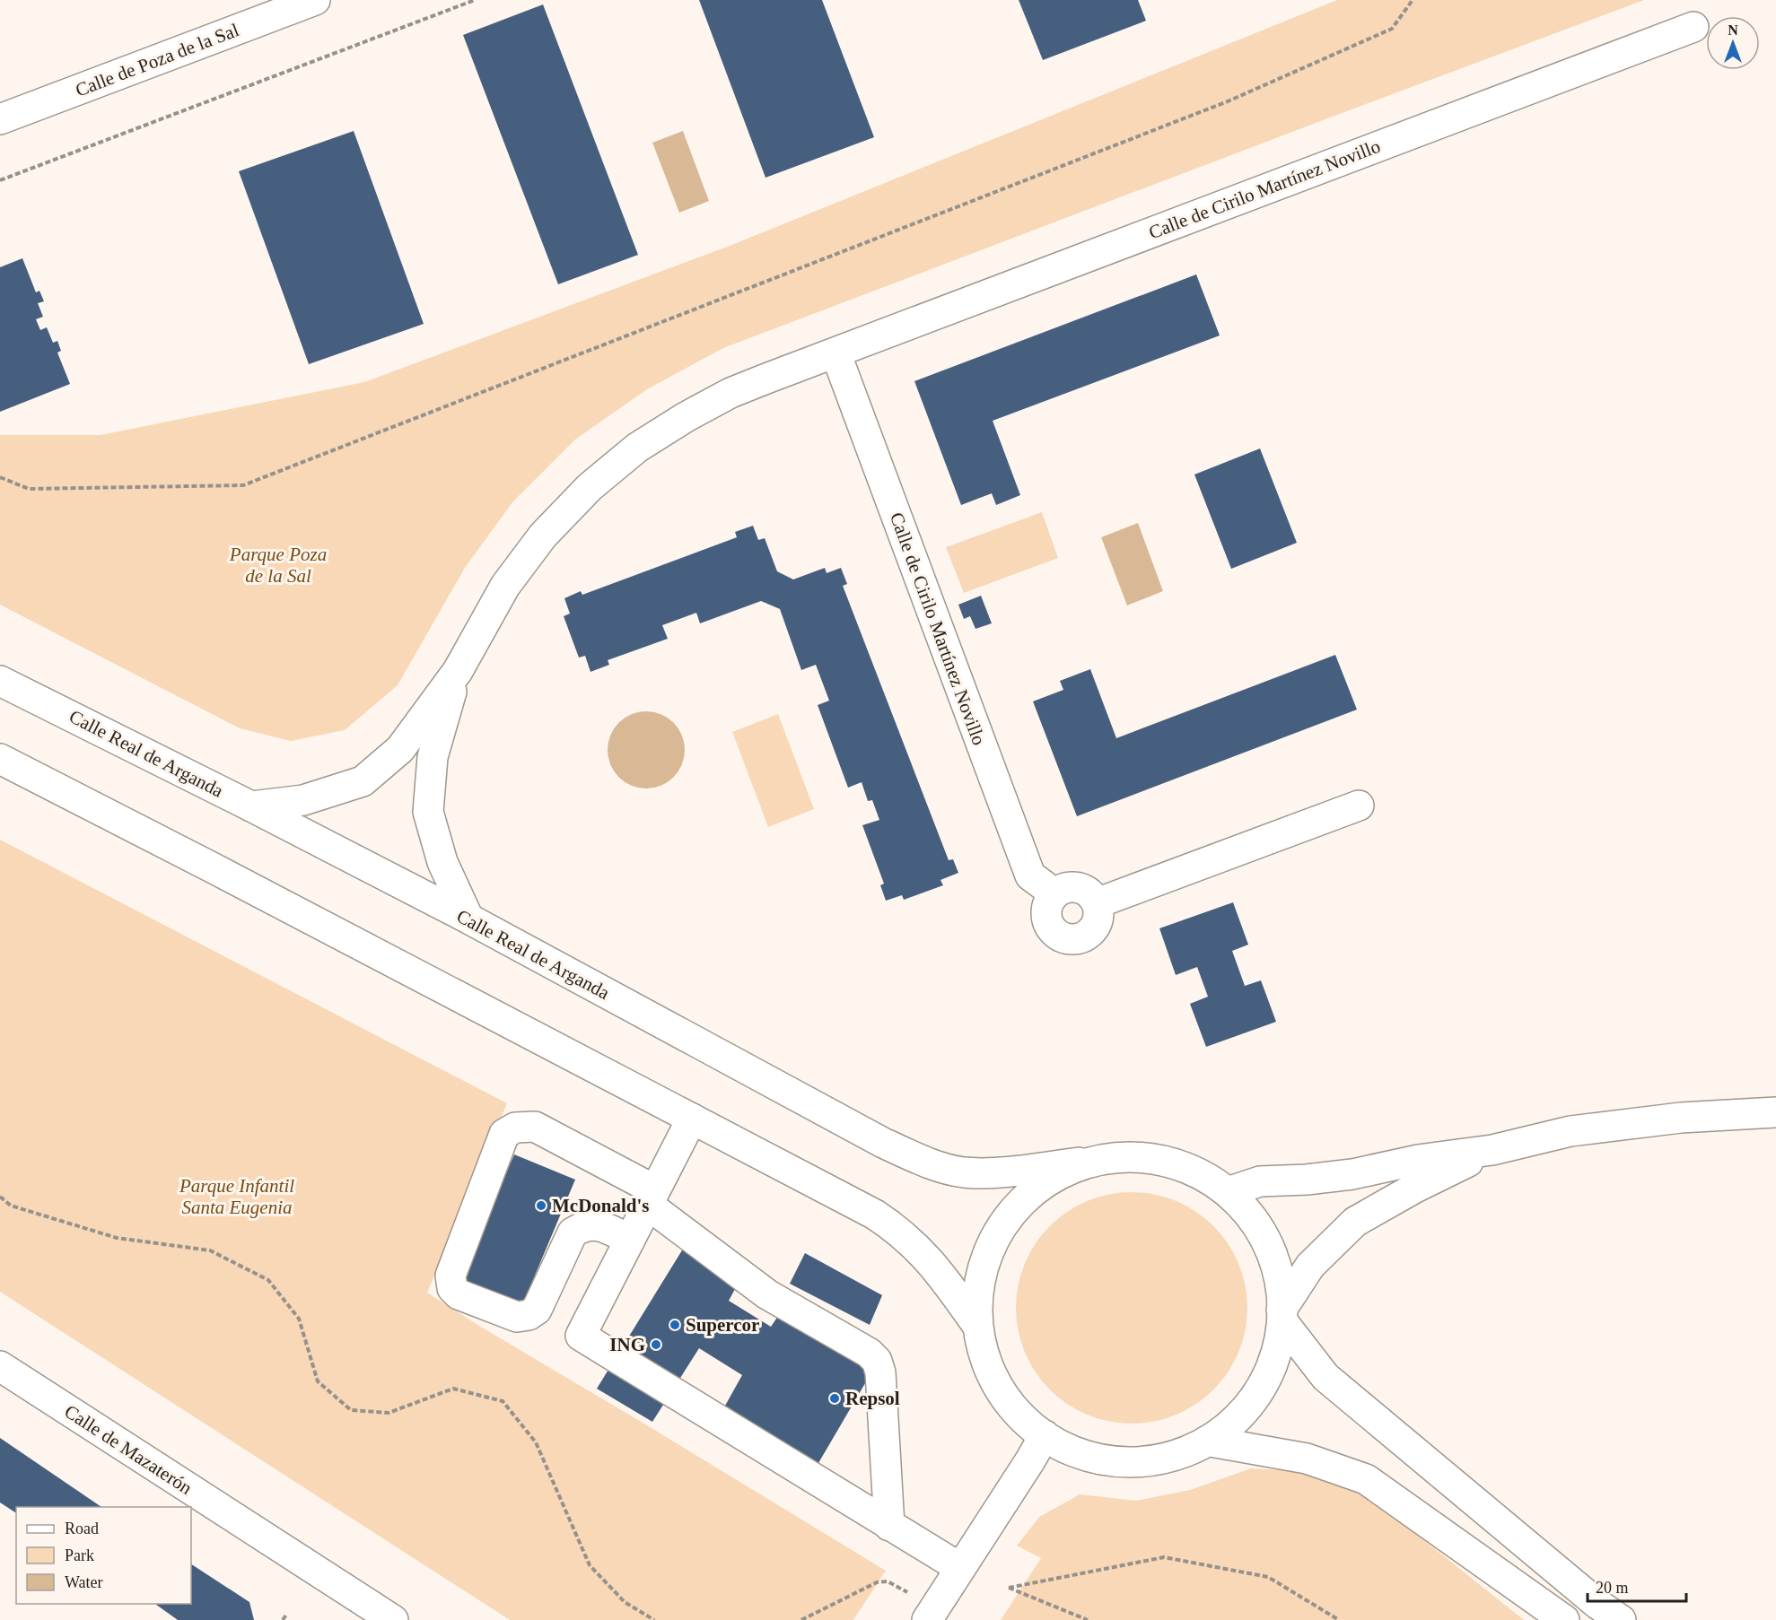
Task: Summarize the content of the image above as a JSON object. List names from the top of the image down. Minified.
{"streets":{"main road":["Calle de Poza de la Sal","Calle de Cirilo Martínez Novillo","Calle Real de Arganda","Calle de Mazaterón"]},"crossings":[["Calle de Cirilo Martínez Novillo","Calle Real de Arganda"]],"parks":["Parque Poza de la Sal","Parque Infantil Santa Eugenia"],"places":["McDonald's","Supercor","ING","Repsol"],"legend":["Road","Park","Water"],"scale_bar":"20 m","north":"top"}
